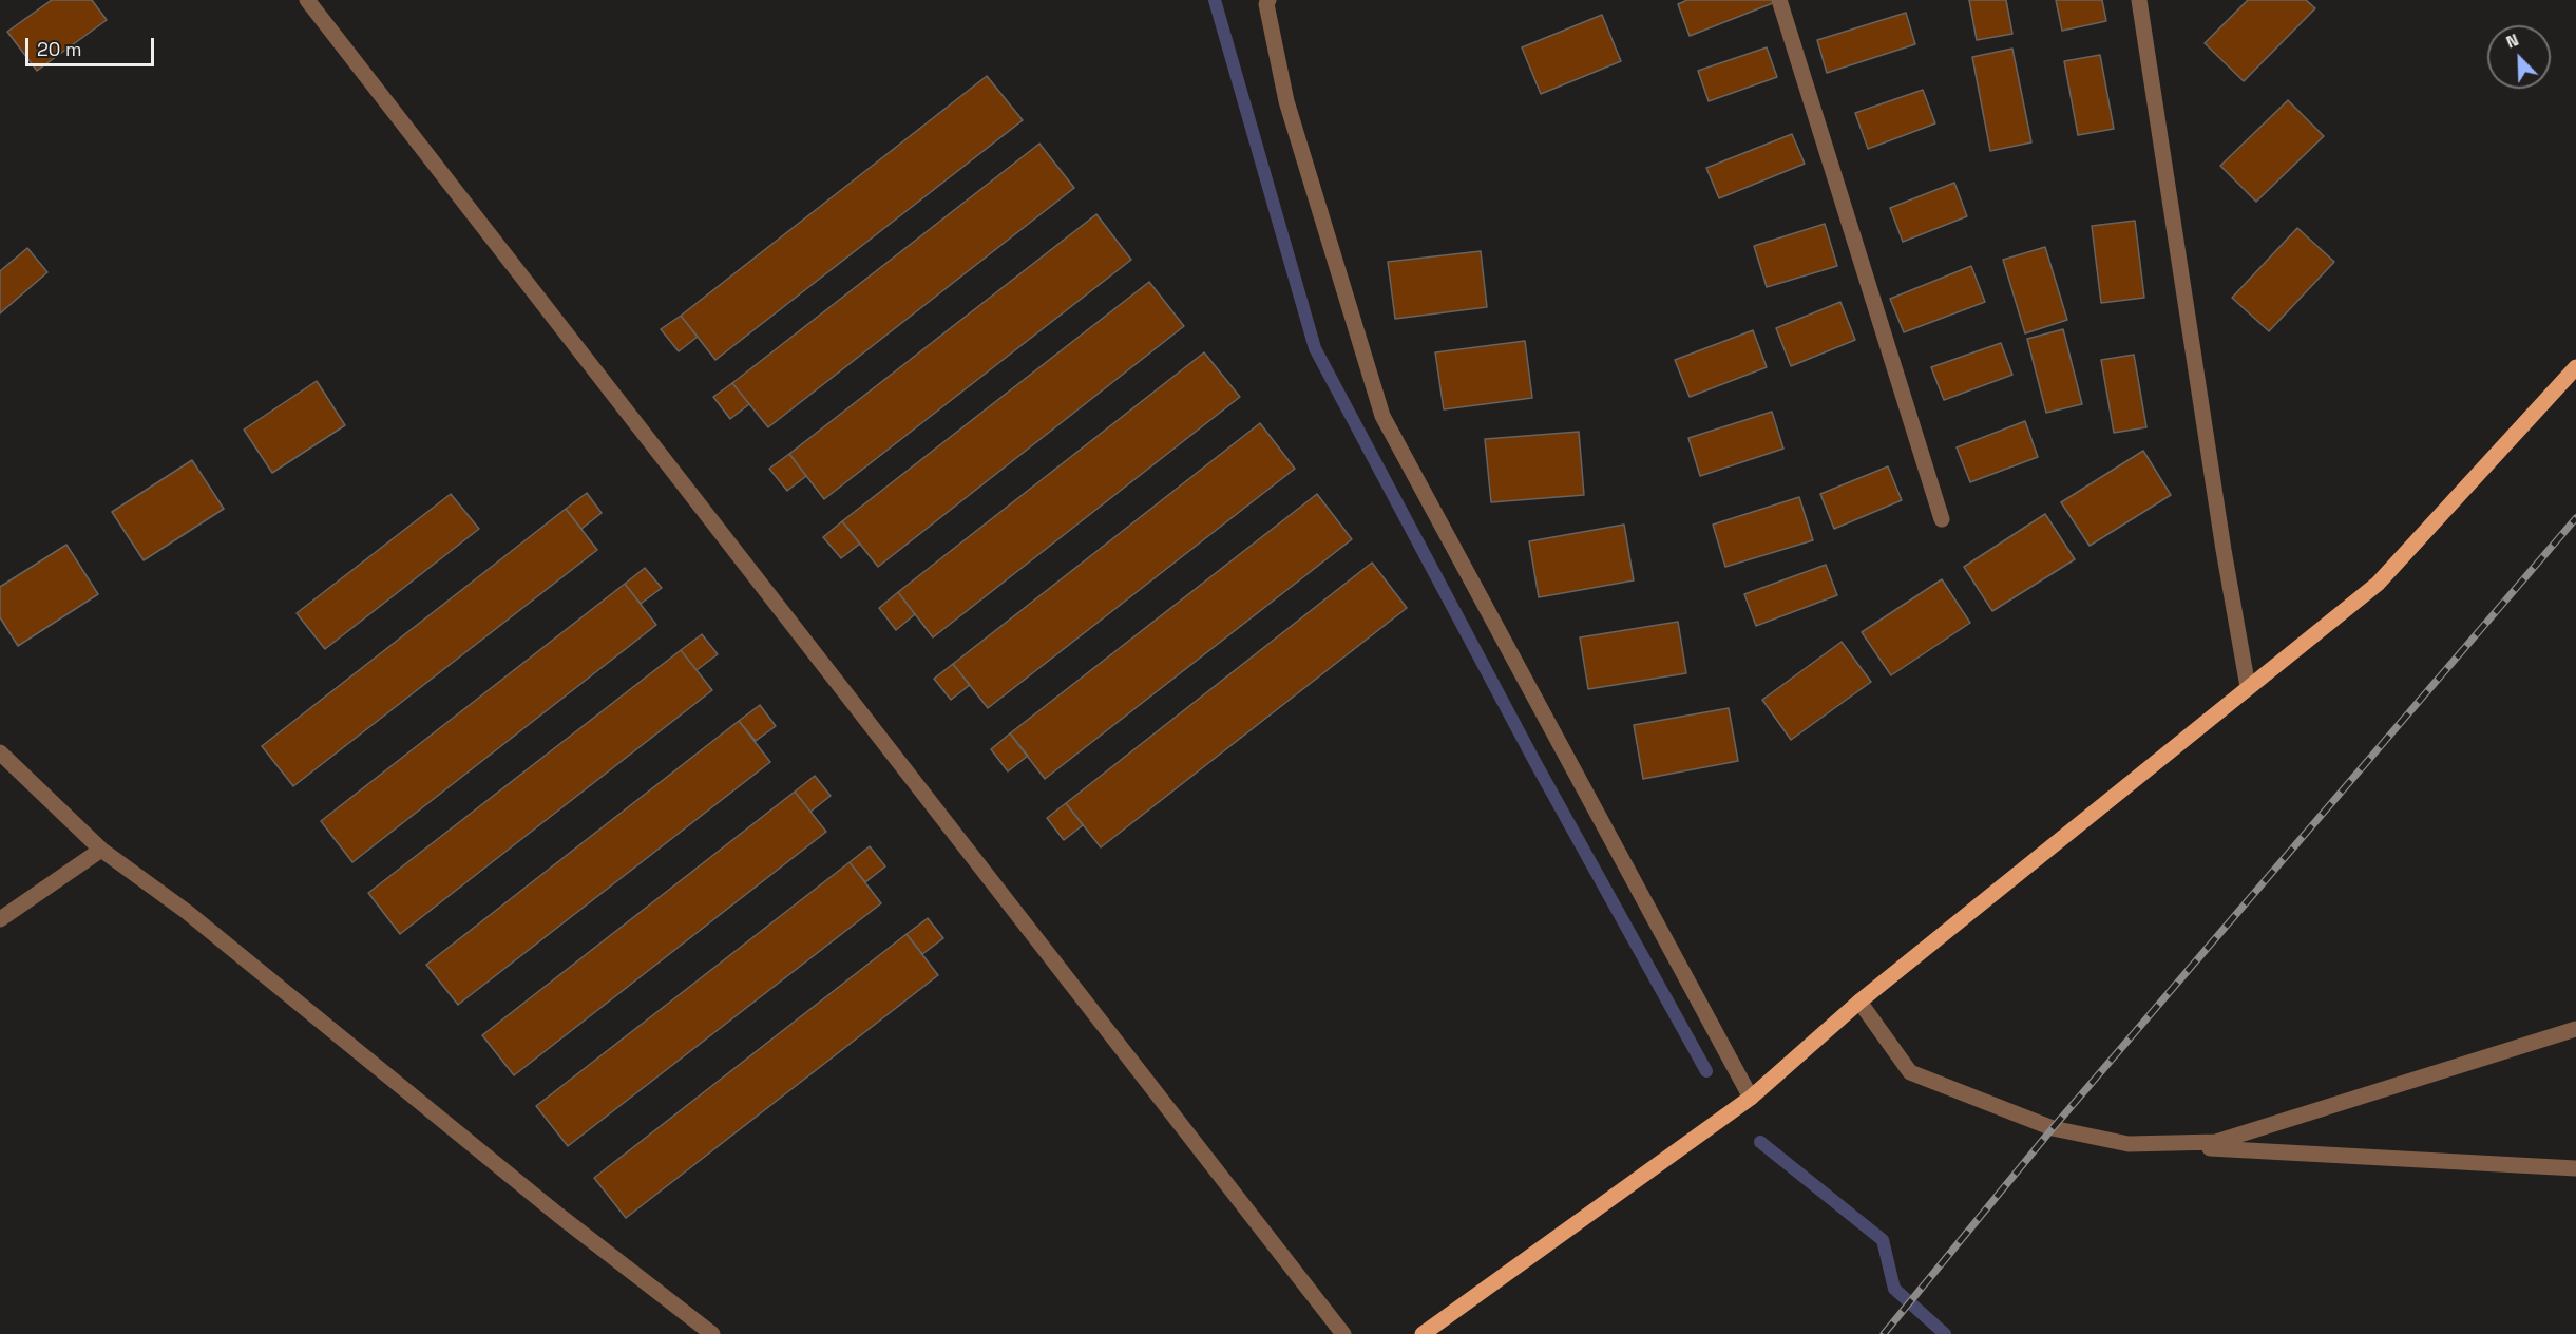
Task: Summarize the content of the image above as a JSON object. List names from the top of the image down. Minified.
{"scale_bar":"20 m","north":"top left"}
